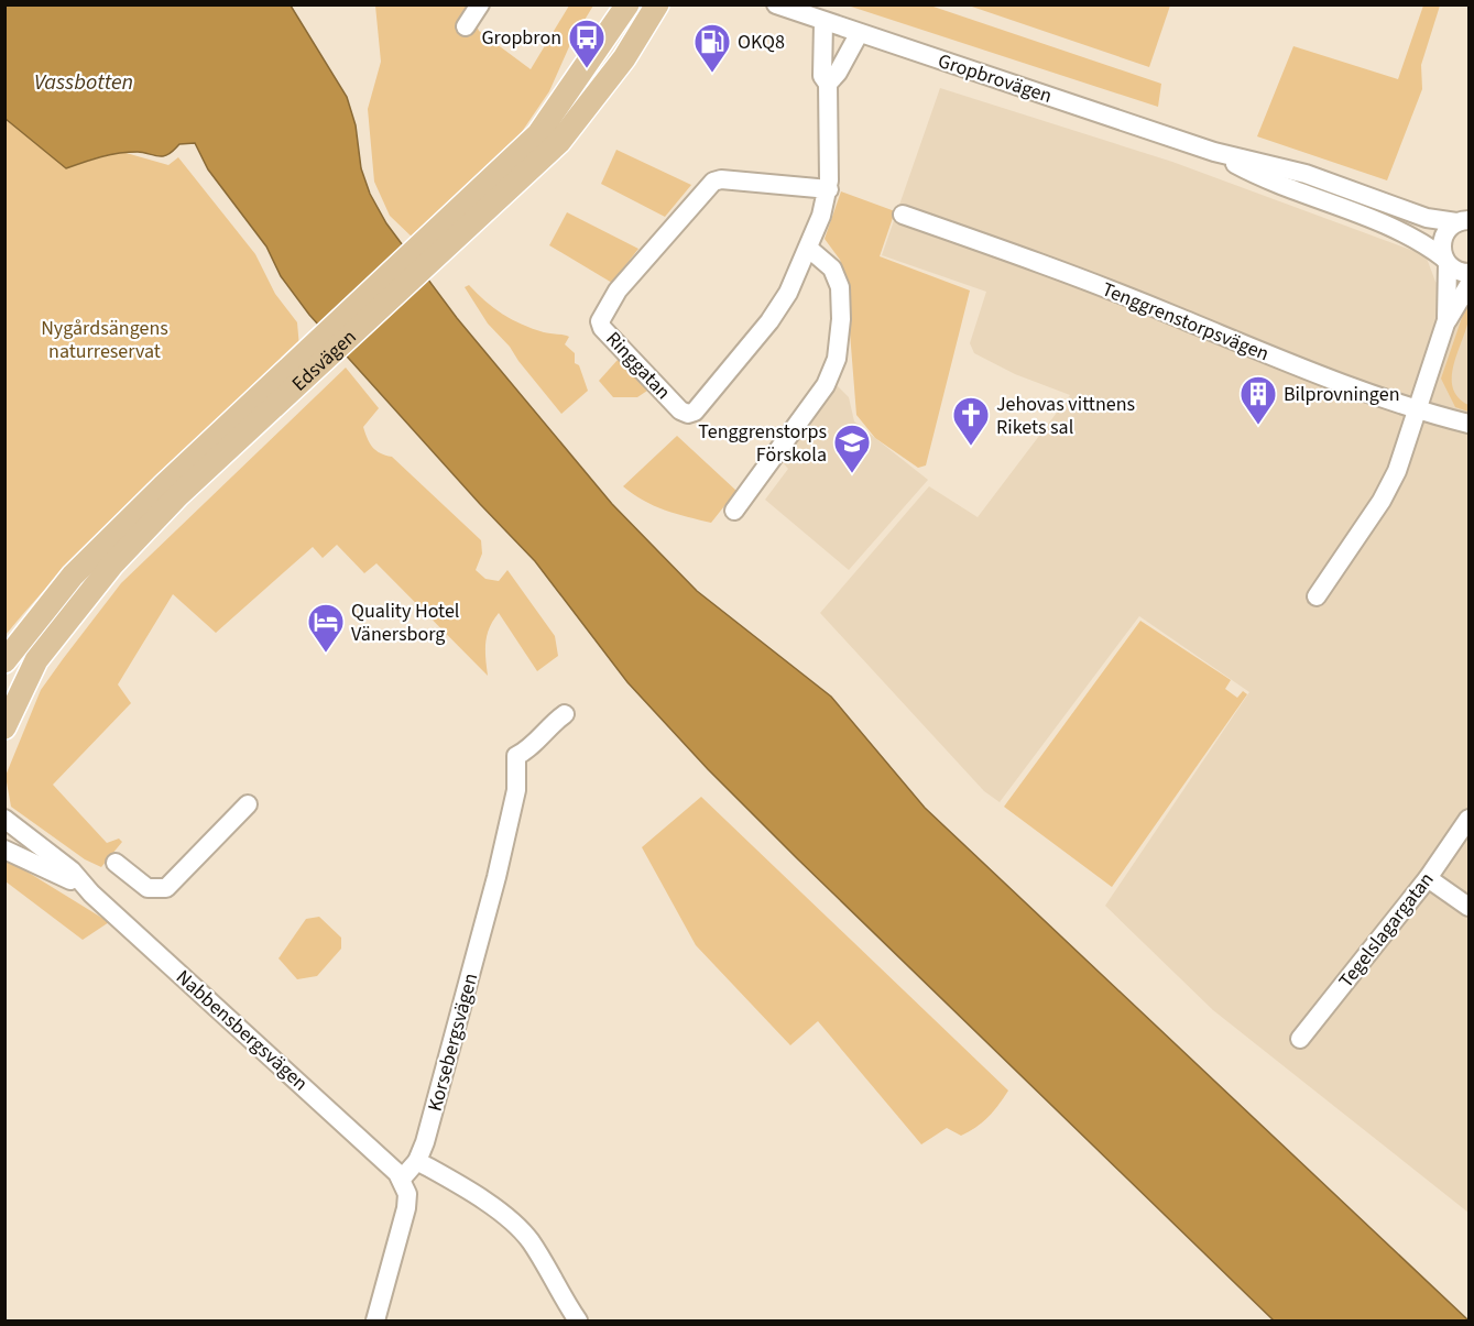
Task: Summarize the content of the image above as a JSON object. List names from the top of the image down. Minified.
{"streets":{"main road":["Edsvägen"],"street":["Gropbrovägen","Tenggrenstorpsvägen","Ringgatan","Tegelslagargatan","Nabbensbergsvägen","Korsebergsvägen"]},"crossings":[["Gropbrovägen","Ringgatan"],["Nabbensbergsvägen","Korsebergsvägen"]],"water":["Vassbotten"],"parks":["Nygårdsängens naturreservat"],"places":{"bus stop":["Gropbron"],"fuel station":["OKQ8"],"building":["Bilprovningen"],"church":["Jehovas vittnens Rikets sal"],"school or university":["Tenggrenstorps Förskola"],"hotel":["Quality Hotel Vänersborg"]}}
